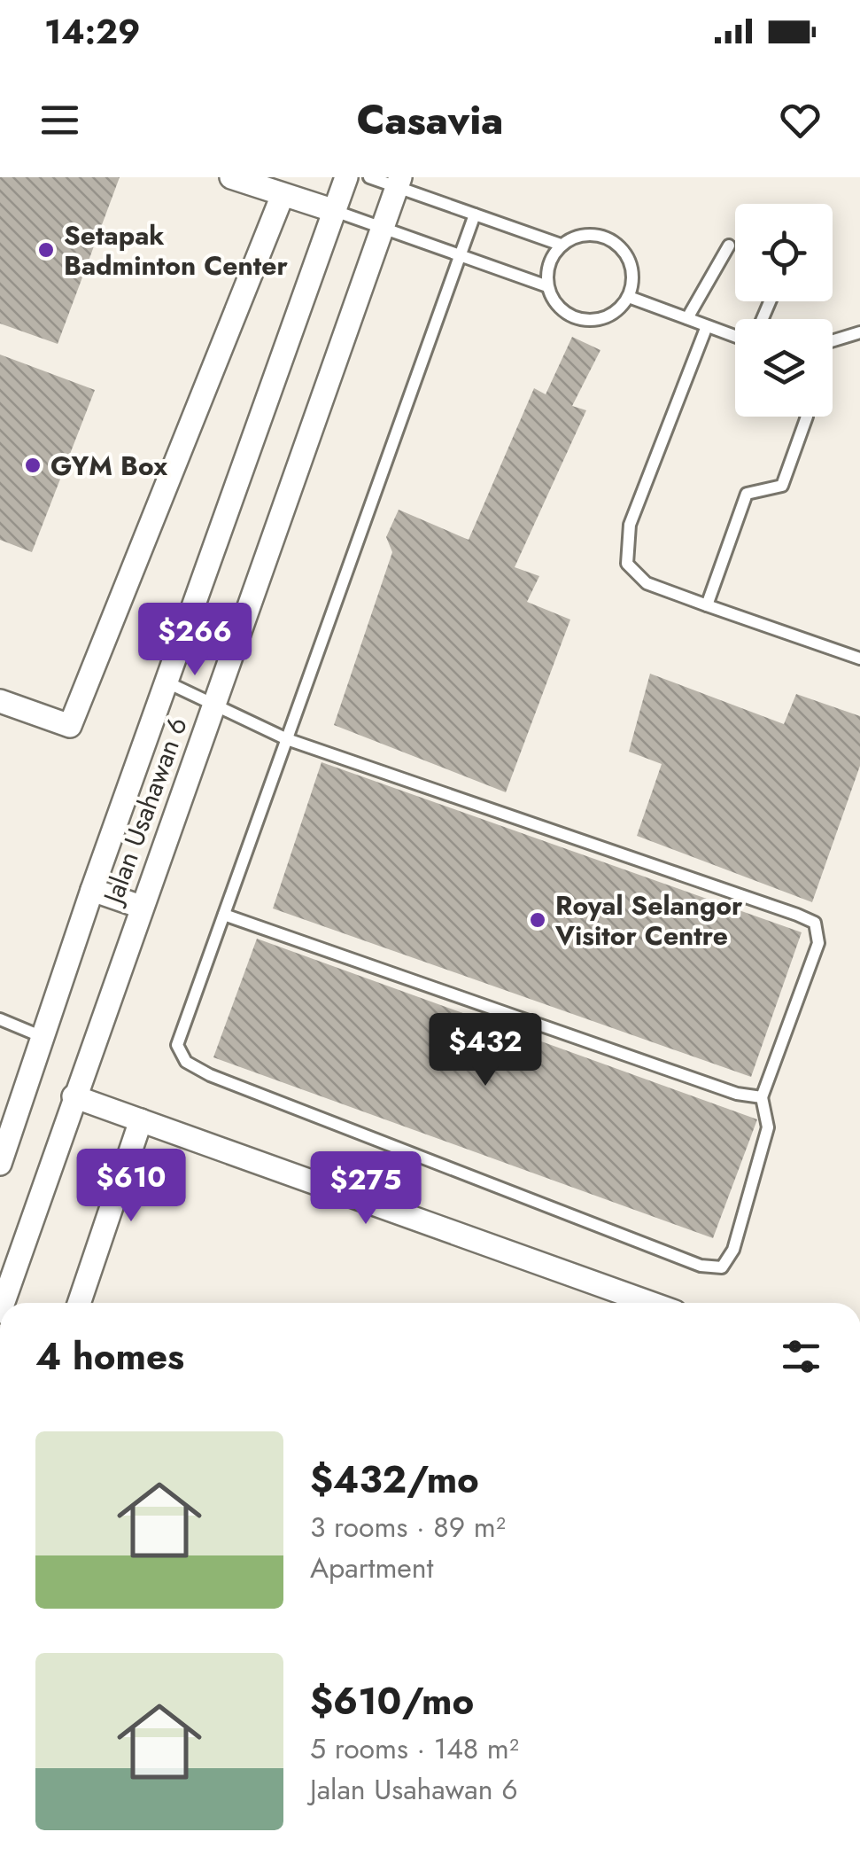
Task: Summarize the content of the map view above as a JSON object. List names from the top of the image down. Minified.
{"streets":{"street":["Jalan Usahawan 6"]},"places":["Setapak Badminton Center","GYM Box","Royal Selangor Visitor Centre"],"page":{"status":"14:29","header":"Casavia","price":["$266","$432","$610","$275"],"heading":"4 homes","list":[{"name":"$432/mo","note":"3 rooms · 89 m² · Apartment"},{"name":"$610/mo","note":"5 rooms · 148 m² · Jalan Usahawan 6"}]}}
